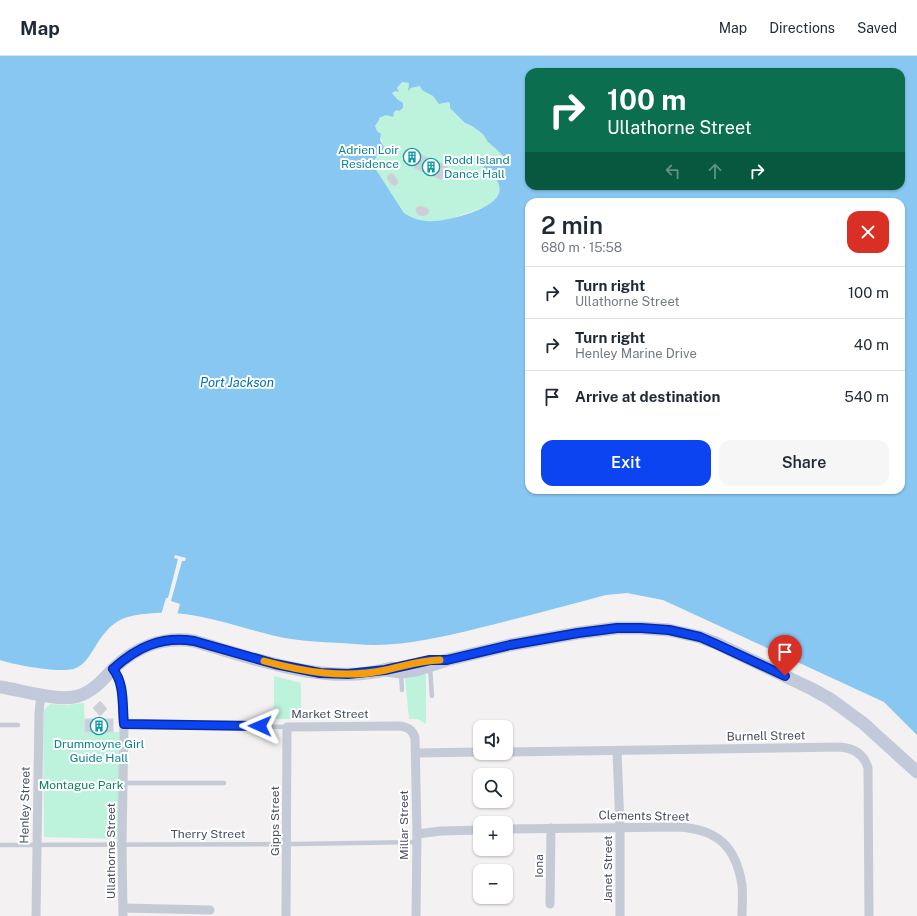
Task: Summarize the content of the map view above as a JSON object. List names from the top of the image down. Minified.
{"streets":{"street":["Market Street","Burnell Street","Henley Street","Clements Street","Gipps Street","Millar Street","Ullathorne Street","Iona","Janet Street"],"lane":["Therry Street"]},"crossings":[["Market Street","Gipps Street"],["Market Street","Millar Street"],["Market Street","Ullathorne Street"],["Burnell Street","Janet Street"],["Henley Street","Therry Street"],["Clements Street","Iona"],["Clements Street","Janet Street"],["Gipps Street","Therry Street"],["Millar Street","Therry Street"],["Therry Street","Ullathorne Street"]],"water":["Port Jackson"],"parks":["Montague Park"],"places":{"building":["Adrien Loir Residence","Rodd Island Dance Hall","Drummoyne Girl Guide Hall"]},"page":{"header":"Map","nav":["Map","Directions","Saved"],"turn":["100 m","Ullathorne Street"],"heading":["2 min","680 m · 15:58"],"list":[{"name":"Turn right","note":"Ullathorne Street","value":"100 m"},{"name":"Turn right","note":"Henley Marine Drive","value":"40 m"},{"name":"Arrive at destination","value":"540 m"}],"buttons":["Exit","Share"],"map_buttons":["+","−"]}}
